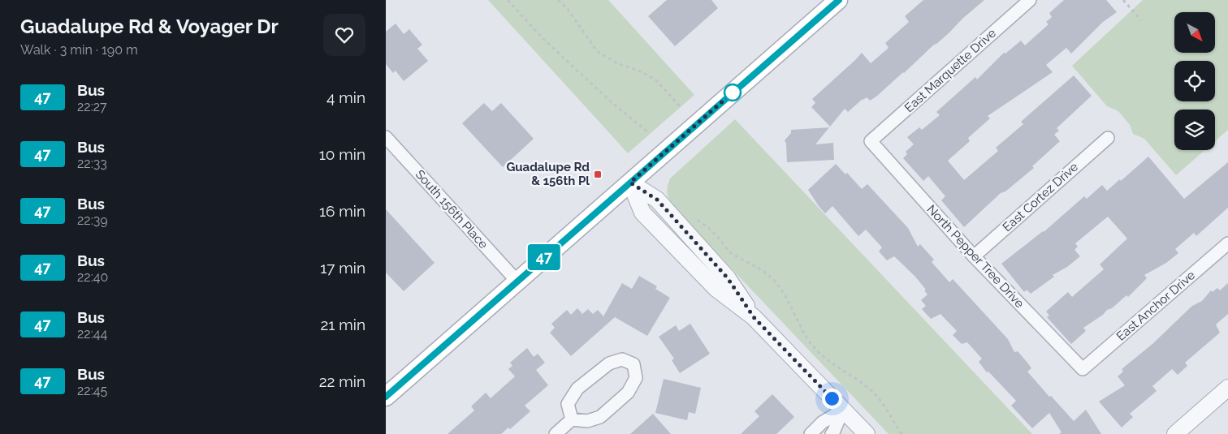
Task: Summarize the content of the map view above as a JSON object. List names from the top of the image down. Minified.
{"streets":{"street":["East Marquette Drive","East Cortez Drive","South 156th Place","North Pepper Tree Drive","East Anchor Drive"]},"crossings":[["East Marquette Drive","North Pepper Tree Drive"],["East Cortez Drive","North Pepper Tree Drive"],["North Pepper Tree Drive","East Anchor Drive"]],"places":{"transit":["Guadalupe Rd & 156th Pl"]},"lines":["bus line 47"],"north":"bottom right","page":{"heading":["Guadalupe Rd & Voyager Dr","Walk · 3 min · 190 m"],"on_map":"47","list":[{"mark":"47","name":"Bus","note":"22:27","value":"4 min"},{"mark":"47","name":"Bus","note":"22:33","value":"10 min"},{"mark":"47","name":"Bus","note":"22:39","value":"16 min"},{"mark":"47","name":"Bus","note":"22:40","value":"17 min"},{"mark":"47","name":"Bus","note":"22:44","value":"21 min"},{"mark":"47","name":"Bus","note":"22:45","value":"22 min"}]}}
